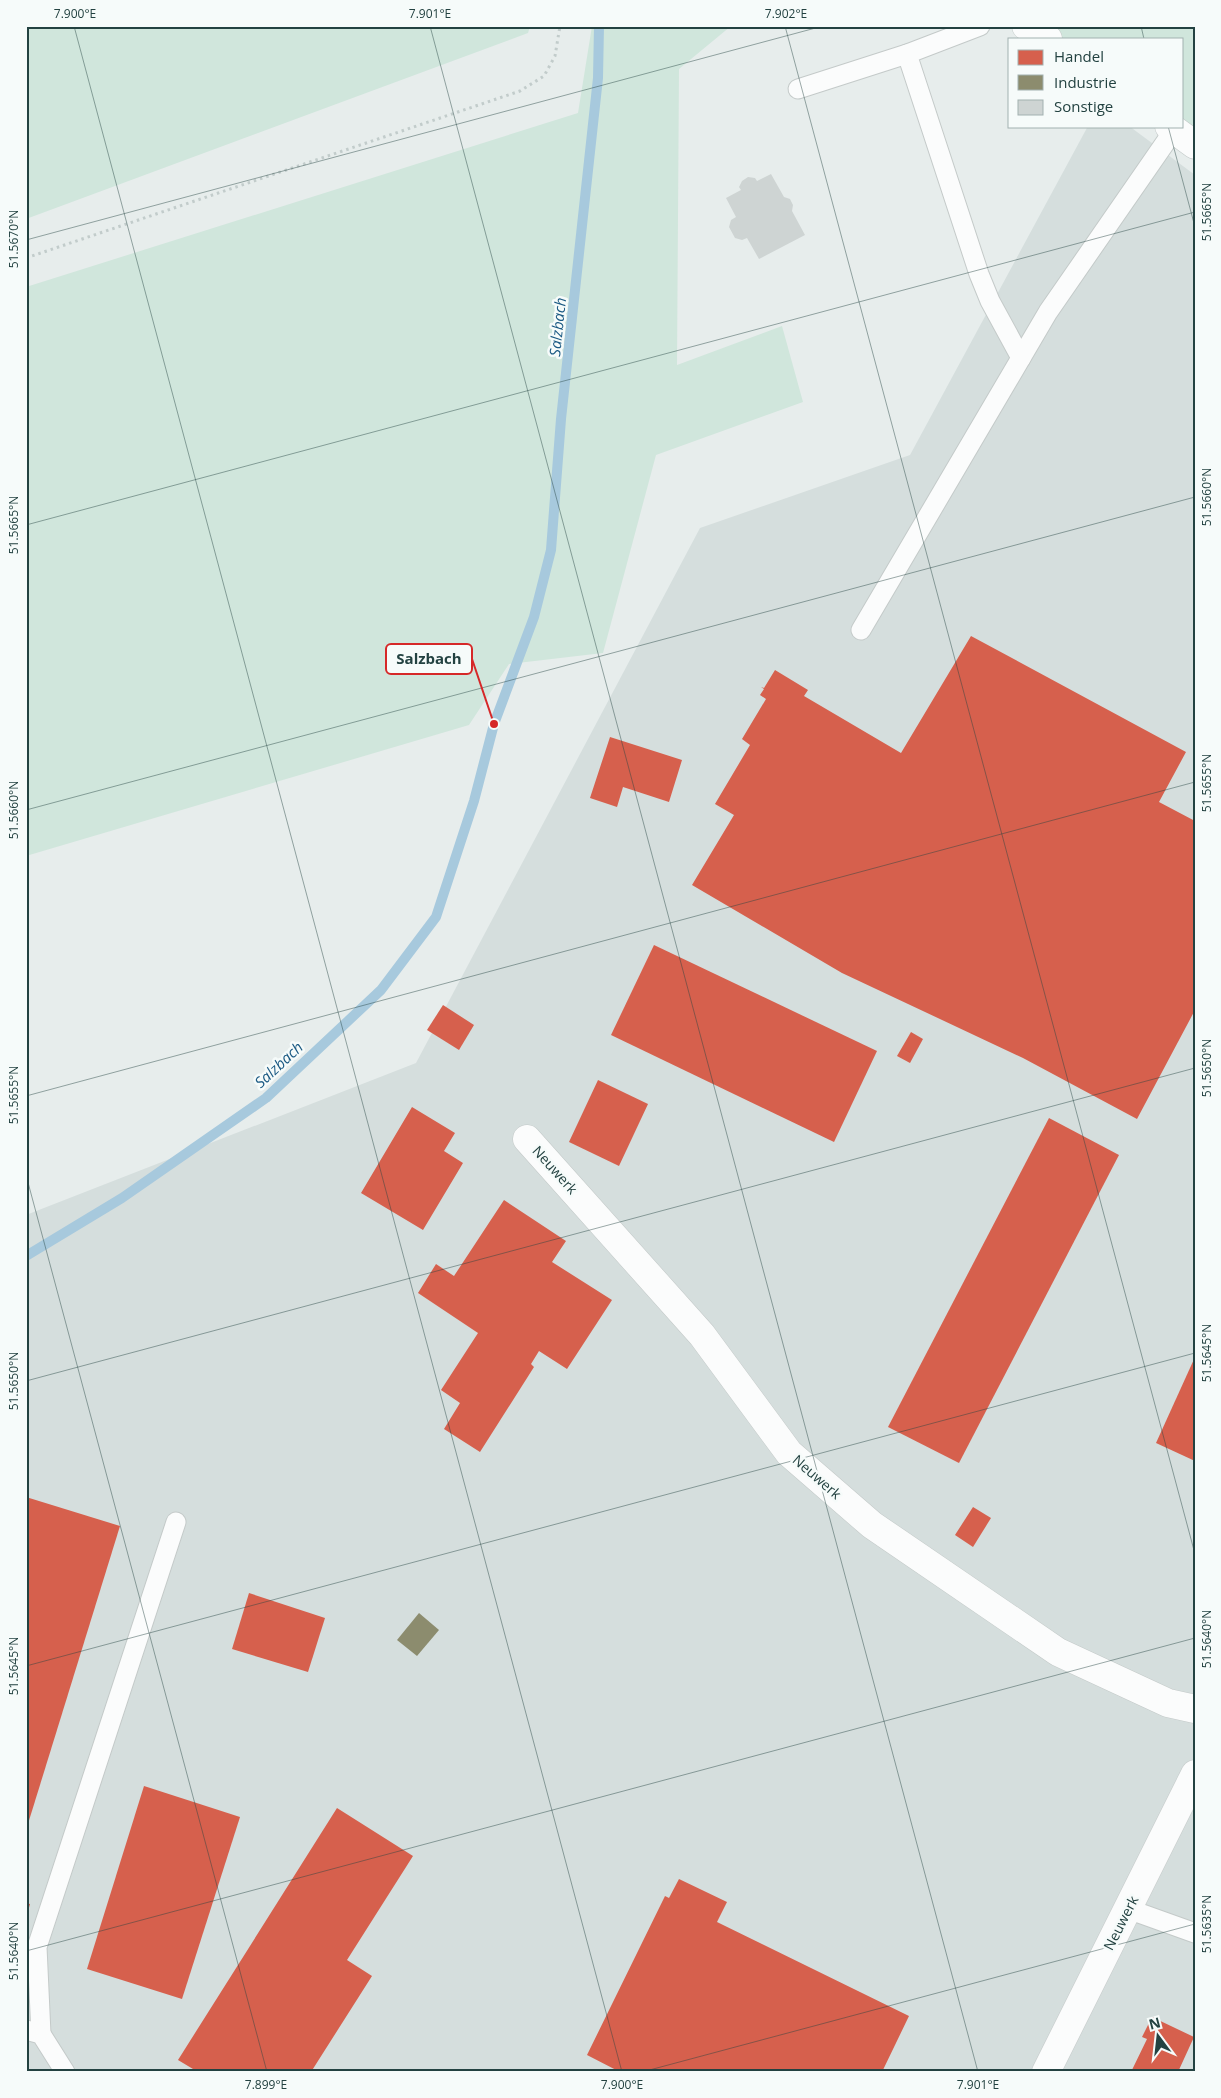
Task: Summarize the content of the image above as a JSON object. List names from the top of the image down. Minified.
{"streets":{"street":["Neuwerk"]},"water":["Salzbach"],"places":["Salzbach"],"legend":["Handel","Industrie","Sonstige"],"north":"top","coordinates":["7.900°E","7.901°E","7.902°E","51.5665°N","51.5670°N","51.5660°N","51.5655°N","51.5650°N","51.5645°N","51.5640°N","51.5635°N","7.899°E"]}
